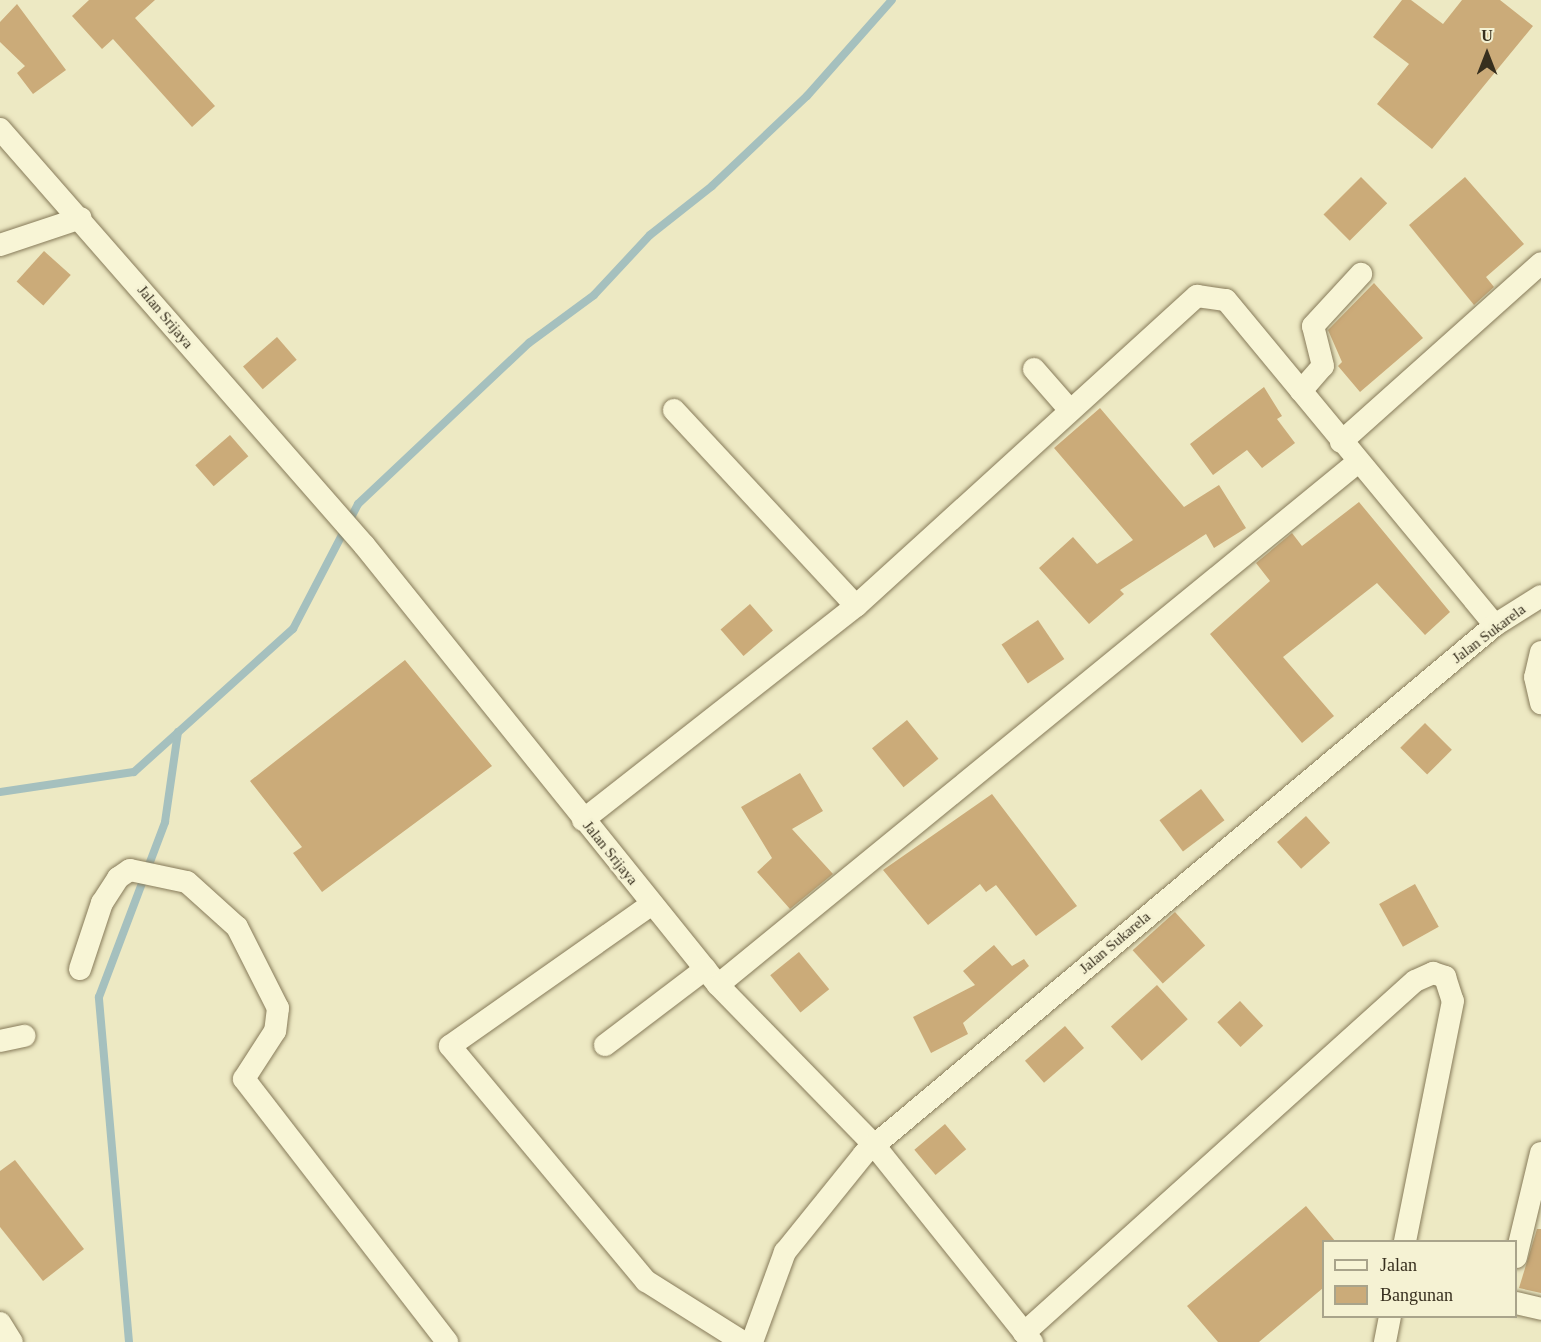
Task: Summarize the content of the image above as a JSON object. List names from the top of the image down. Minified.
{"streets":{"street":["Jalan Srijaya","Jalan Sukarela"]},"crossings":[["Jalan Srijaya","Jalan Sukarela"]],"legend":["Jalan","Bangunan"],"north":"top"}
